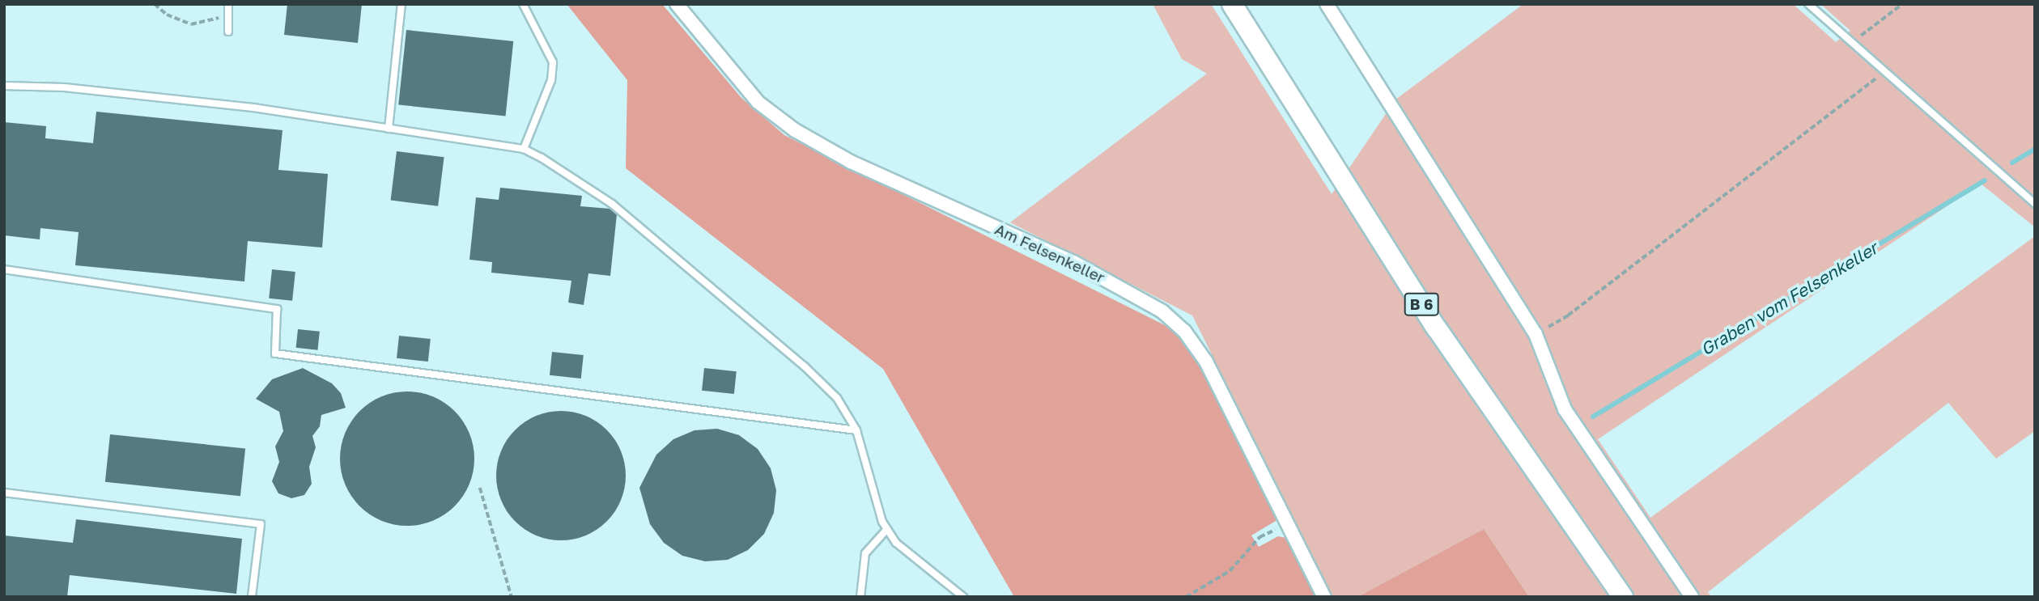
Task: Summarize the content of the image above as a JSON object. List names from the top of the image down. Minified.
{"streets":{"main road":["B 6"],"street":["Am Felsenkeller"]},"water":["Graben vom Felsenkeller"]}
